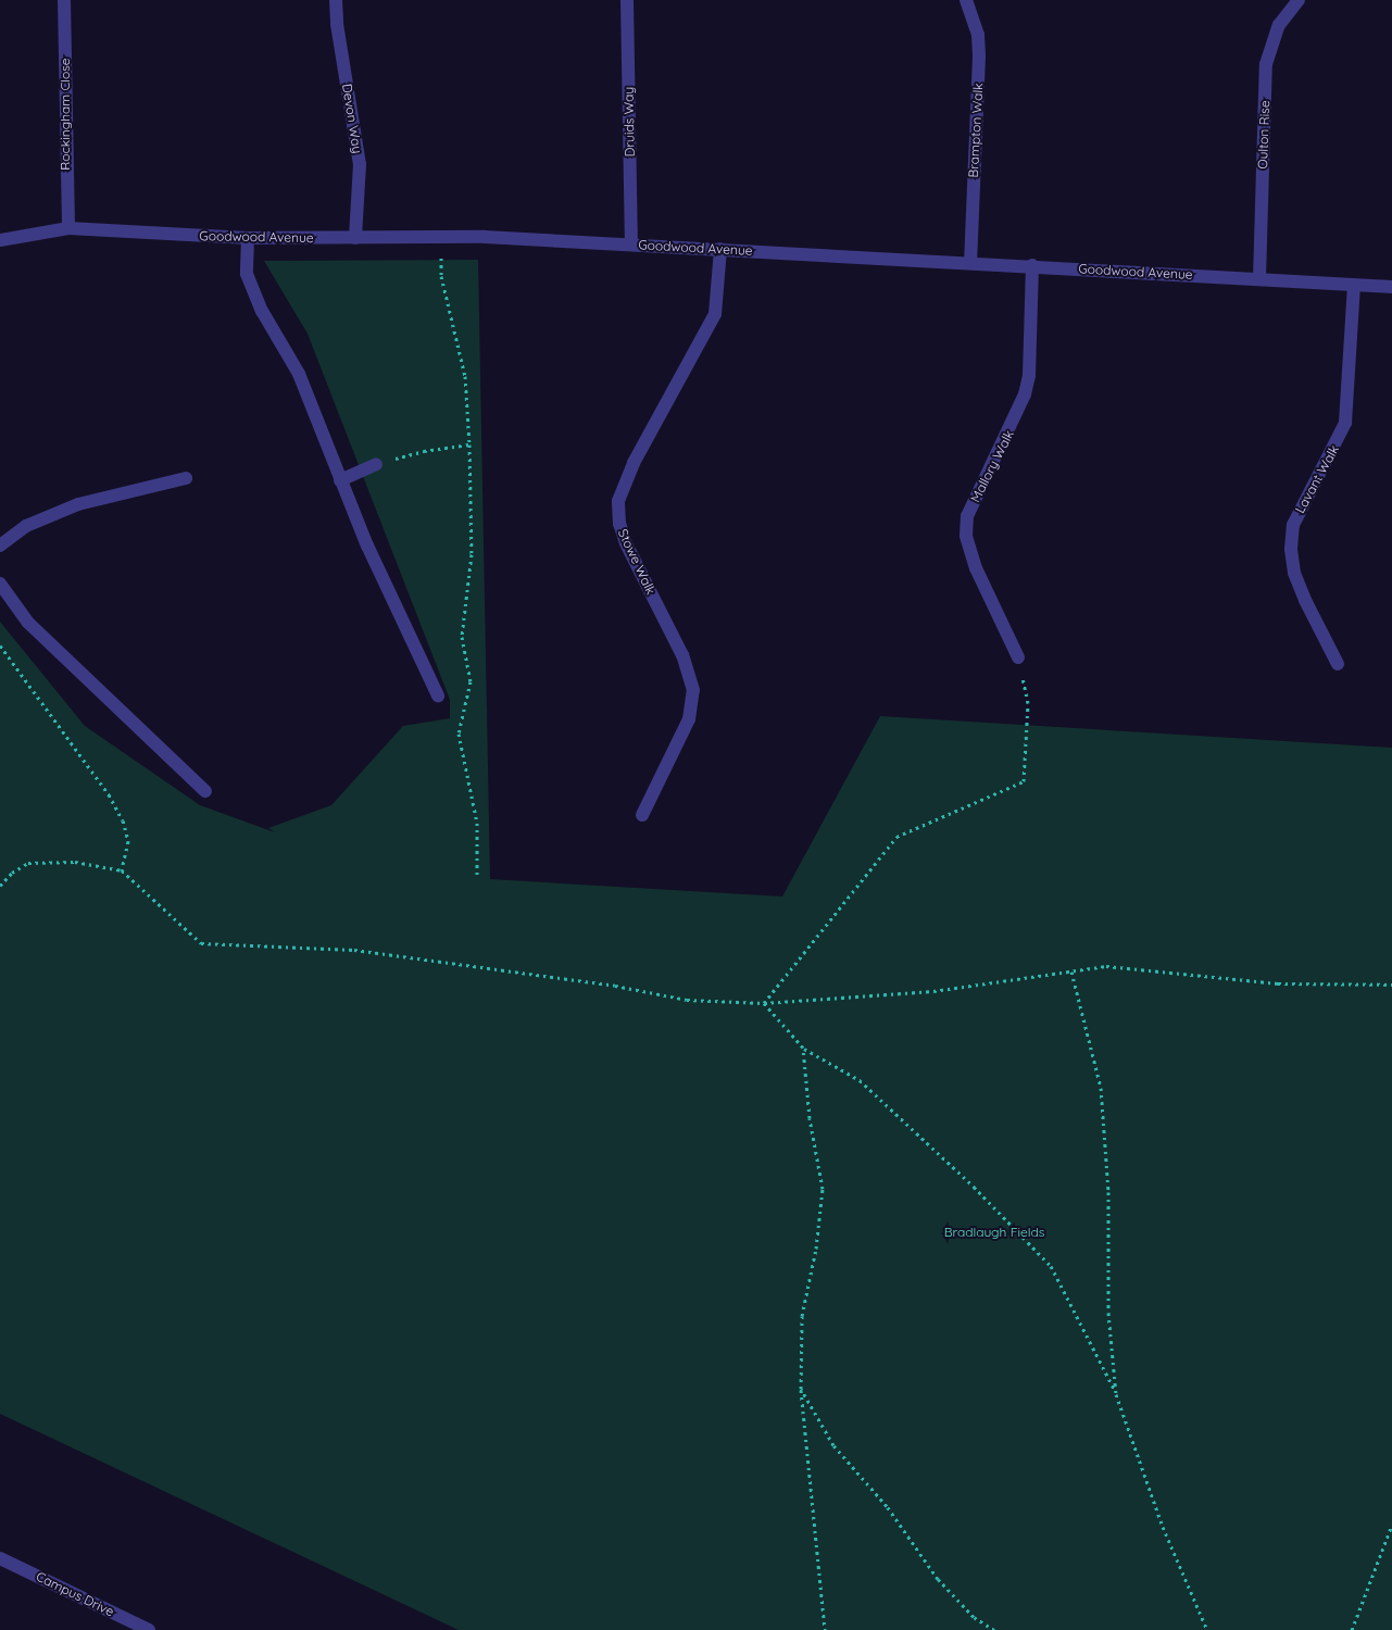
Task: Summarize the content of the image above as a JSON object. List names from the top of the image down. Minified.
{"streets":{"street":["Rockingham Close","Devon Way","Druids Way","Brampton Walk","Oulton Rise","Goodwood Avenue","Mallory Walk","Lavant Walk","Stowe Walk","Campus Drive"]},"crossings":[["Rockingham Close","Goodwood Avenue"],["Devon Way","Goodwood Avenue"],["Druids Way","Goodwood Avenue"],["Brampton Walk","Goodwood Avenue"],["Oulton Rise","Goodwood Avenue"],["Goodwood Avenue","Mallory Walk"],["Goodwood Avenue","Lavant Walk"],["Goodwood Avenue","Stowe Walk"]],"parks":["Bradlaugh Fields"]}
